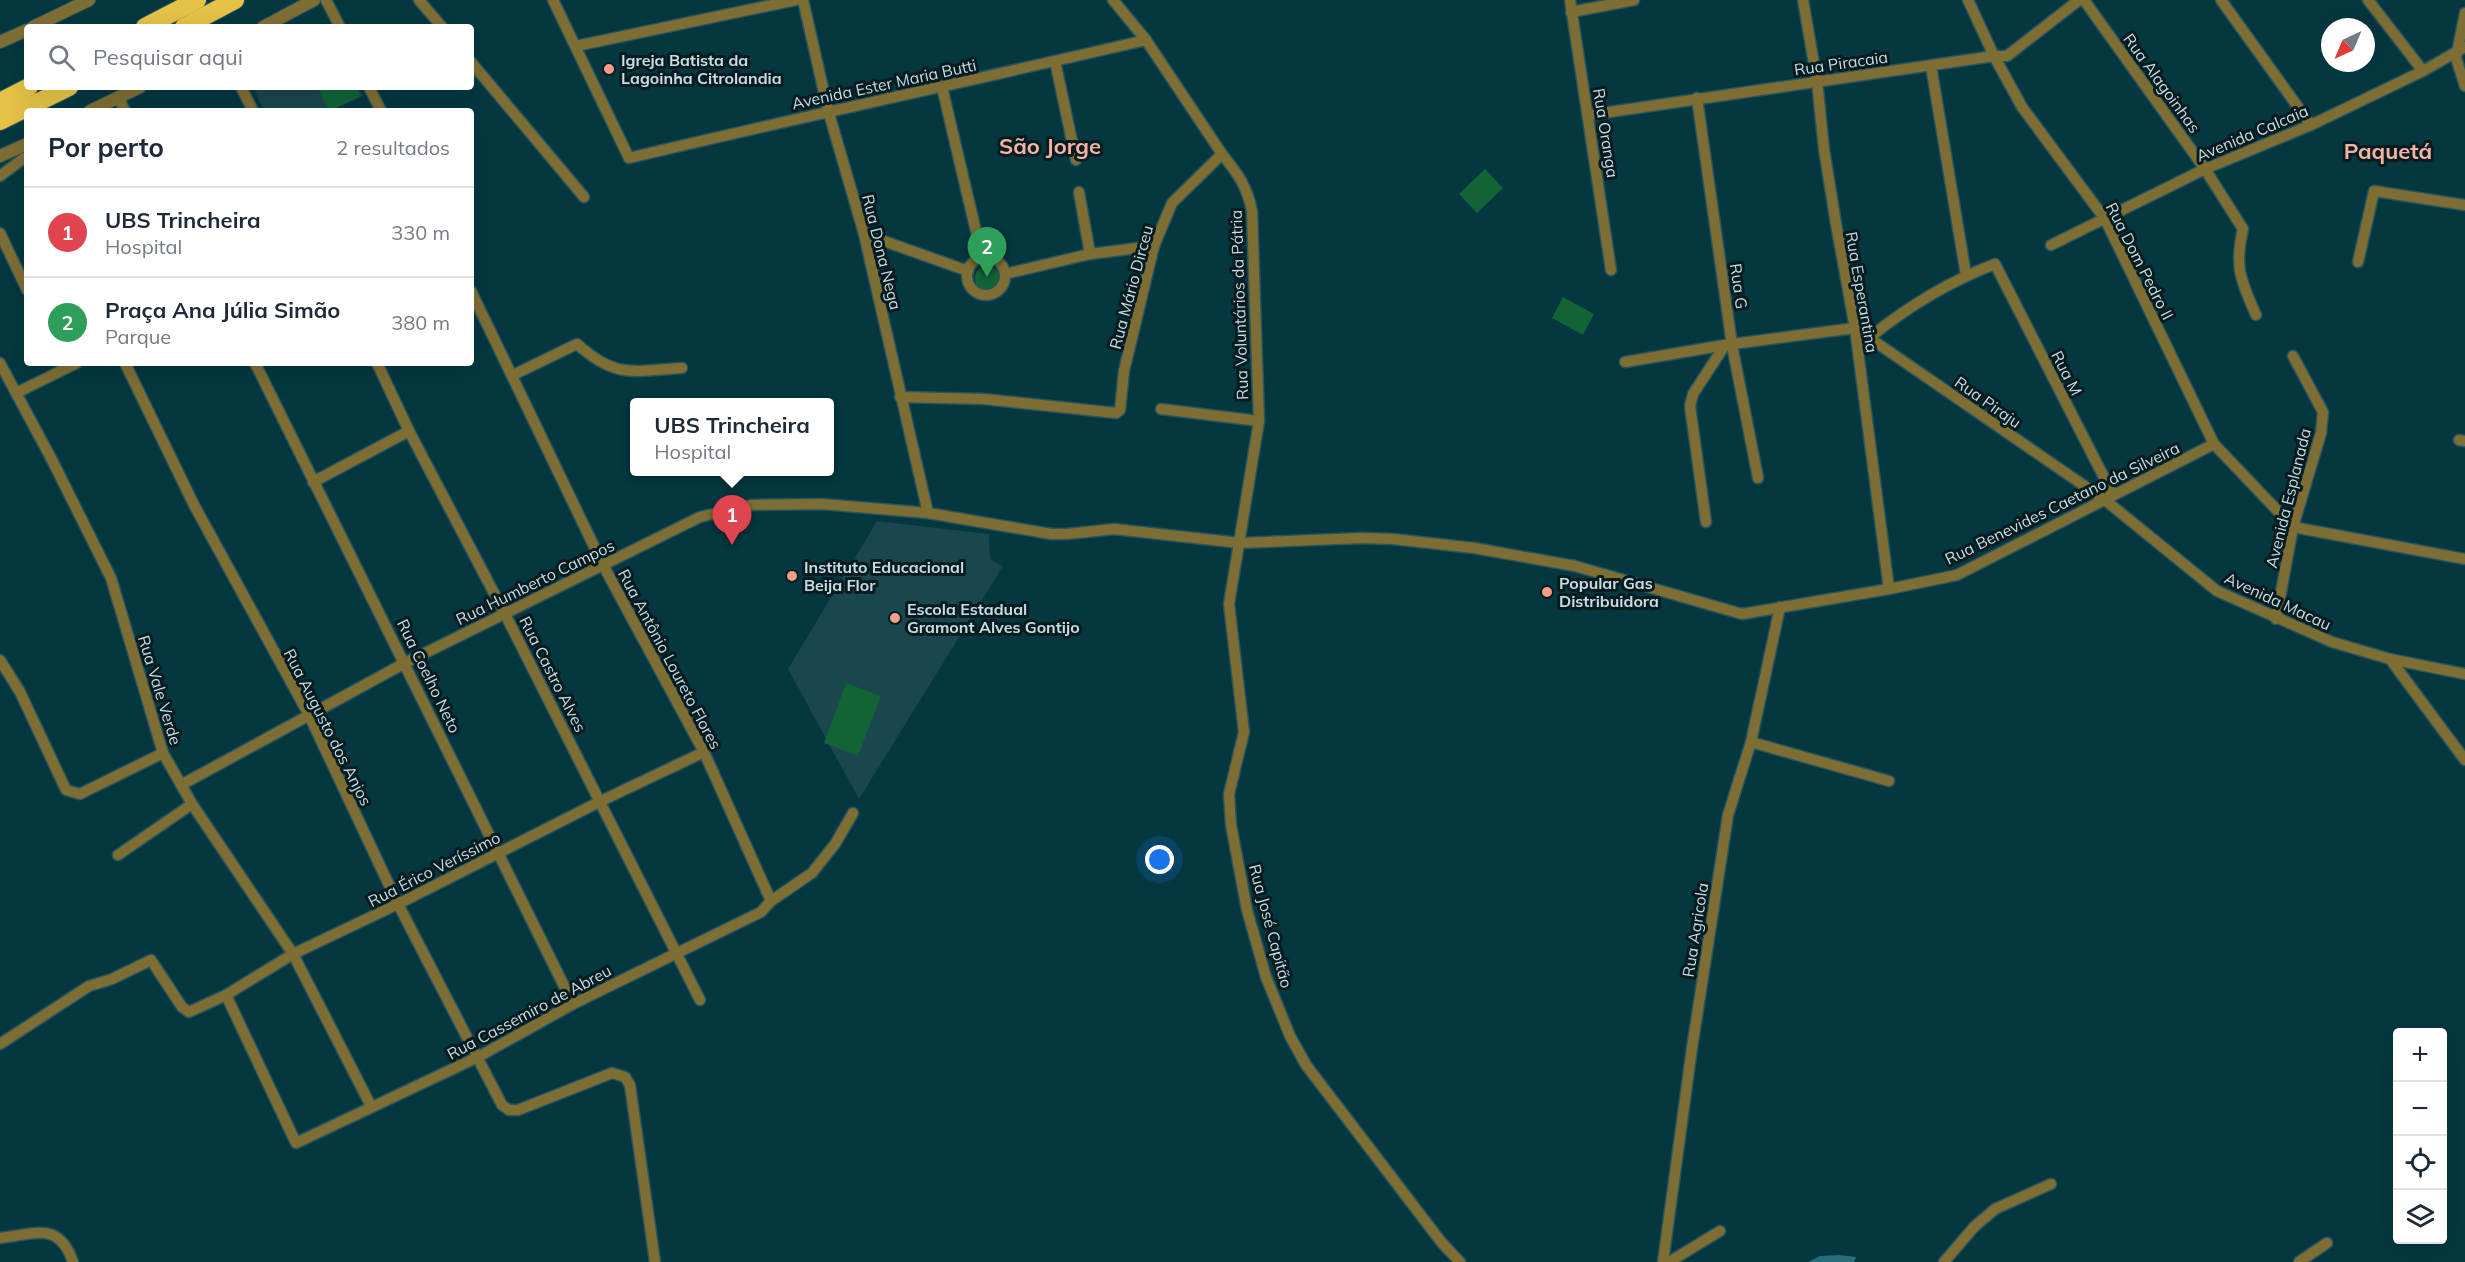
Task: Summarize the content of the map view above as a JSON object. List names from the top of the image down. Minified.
{"streets":{"street":["Rua Piracaia","Rua Alagoinhas","Avenida Ester Maria Butti","Rua Oranga","Avenida Calcaia","Rua Dona Nega","Rua Dom Pedro II","Rua G","Rua Mário Dirceu","Rua Esperantina","Rua Voluntários da Pátria","Rua M","Rua Piraju","Avenida Esplanada","Rua Benevides Caetano da Silveira","Rua Humberto Campos","Avenida Macau","Rua Antônio Loureto Flores","Rua Castro Alves","Rua Coelho Neto","Rua Vale Verde","Rua Augusto dos Anjos","Rua Érico Veríssimo","Rua José Capitão","Rua Agricola","Rua Cassemiro de Abreu"]},"crossings":[["Rua Piracaia","Rua Oranga"],["Rua Piracaia","Rua Dom Pedro II"],["Rua Piracaia","Rua G"],["Rua Piracaia","Rua Esperantina"],["Rua Alagoinhas","Avenida Calcaia"],["Avenida Ester Maria Butti","Rua Dona Nega"],["Avenida Ester Maria Butti","Rua Voluntários da Pátria"],["Avenida Calcaia","Rua Dom Pedro II"],["Rua Dona Nega","Rua Mário Dirceu"],["Rua Dona Nega","Rua Benevides Caetano da Silveira"],["Rua Dona Nega","Rua Humberto Campos"],["Rua Dom Pedro II","Avenida Esplanada"],["Rua Dom Pedro II","Rua Benevides Caetano da Silveira"],["Rua Mário Dirceu","Rua Voluntários da Pátria"],["Rua Esperantina","Rua Piraju"],["Rua Esperantina","Rua Benevides Caetano da Silveira"],["Rua Voluntários da Pátria","Rua Benevides Caetano da Silveira"],["Rua Voluntários da Pátria","Rua José Capitão"],["Rua M","Rua Piraju"],["Rua M","Rua Benevides Caetano da Silveira"],["Rua M","Avenida Macau"],["Rua Piraju","Rua Benevides Caetano da Silveira"],["Rua Piraju","Avenida Macau"],["Avenida Esplanada","Avenida Macau"],["Rua Benevides Caetano da Silveira","Rua Humberto Campos"],["Rua Benevides Caetano da Silveira","Avenida Macau"],["Rua Benevides Caetano da Silveira","Rua José Capitão"],["Rua Benevides Caetano da Silveira","Rua Agricola"],["Rua Humberto Campos","Rua Antônio Loureto Flores"],["Rua Humberto Campos","Rua Castro Alves"],["Rua Humberto Campos","Rua Coelho Neto"],["Rua Humberto Campos","Rua Vale Verde"],["Rua Humberto Campos","Rua Augusto dos Anjos"],["Rua Antônio Loureto Flores","Rua Érico Veríssimo"],["Rua Antônio Loureto Flores","Rua Cassemiro de Abreu"],["Rua Castro Alves","Rua Érico Veríssimo"],["Rua Castro Alves","Rua Cassemiro de Abreu"],["Rua Coelho Neto","Rua Érico Veríssimo"],["Rua Coelho Neto","Rua Cassemiro de Abreu"],["Rua Vale Verde","Rua Érico Veríssimo"],["Rua Vale Verde","Rua Cassemiro de Abreu"],["Rua Augusto dos Anjos","Rua Érico Veríssimo"],["Rua Augusto dos Anjos","Rua Cassemiro de Abreu"],["Rua Érico Veríssimo","Rua Cassemiro de Abreu"]],"districts":["São Jorge","Paquetá"],"places":["Igreja Batista da Lagoinha Citrolandia","Instituto Educacional Beija Flor","Popular Gas Distribuidora","Escola Estadual Gramont Alves Gontijo"],"north":"bottom left","page":{"search":"Pesquisar aqui","heading":["Por perto","2 resultados"],"list":[{"mark":"1","name":"UBS Trincheira","note":"Hospital","value":"330 m"},{"mark":"2","name":"Praça Ana Júlia Simão","note":"Parque","value":"380 m"}],"pins":["2","1"],"popup":["UBS Trincheira","Hospital"],"map_buttons":["+","−"]}}
